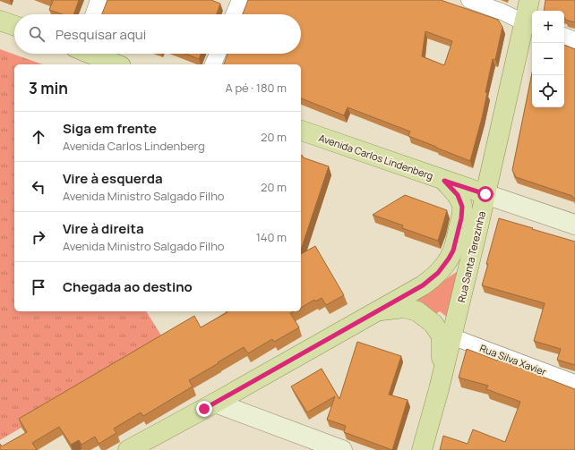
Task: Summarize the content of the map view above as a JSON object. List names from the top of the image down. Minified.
{"streets":{"main road":["Avenida Carlos Lindenberg","Rua Santa Terezinha"],"street":["Rua Silva Xavier"]},"crossings":[["Avenida Carlos Lindenberg","Rua Santa Terezinha"],["Rua Santa Terezinha","Rua Silva Xavier"]],"page":{"map_buttons":["+","−"],"search":"Pesquisar aqui","heading":["3 min","A pé · 180 m"],"list":[["Siga em frente","Avenida Carlos Lindenberg","20 m"],["Vire à esquerda","Avenida Ministro Salgado Filho","20 m"],["Vire à direita","Avenida Ministro Salgado Filho","140 m"],"Chegada ao destino"]}}
